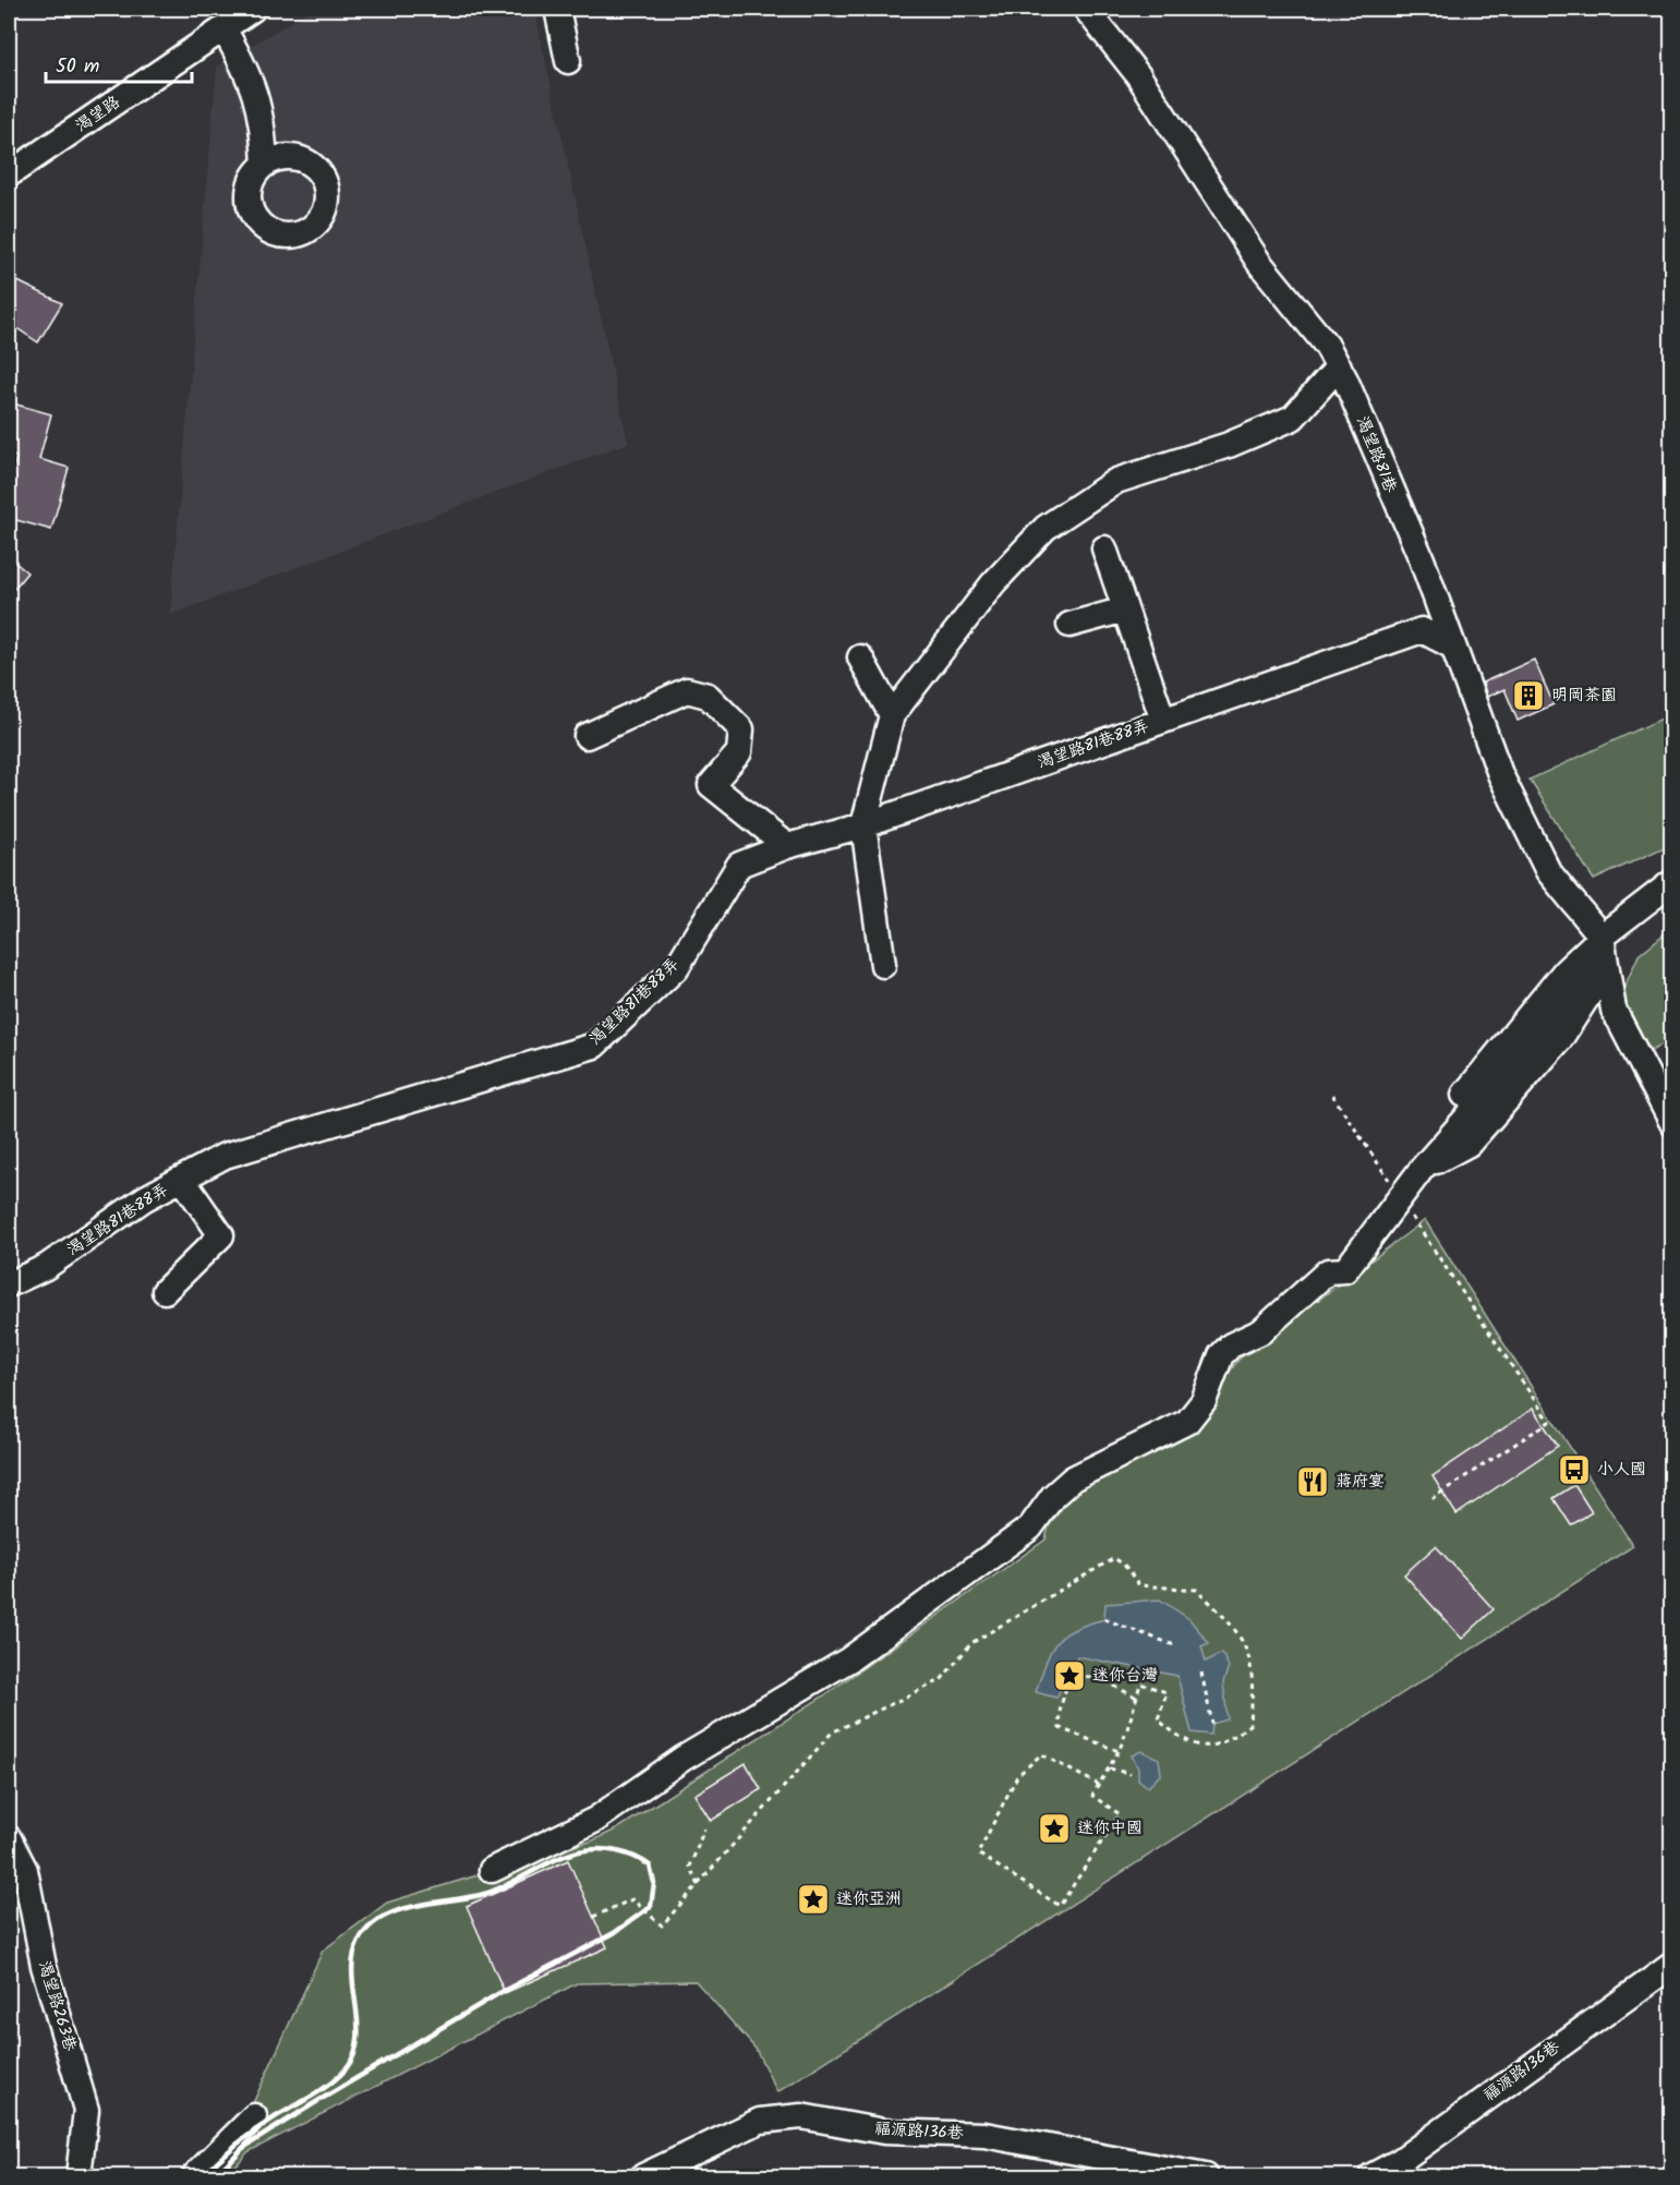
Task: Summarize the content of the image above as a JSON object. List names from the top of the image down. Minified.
{"streets":{"street":["渴望路","渴望路81巷","渴望路81巷88弄","渴望路263巷","福源路136巷"]},"crossings":[["渴望路81巷","渴望路81巷88弄"]],"places":{"building":["明岡茶園"],"bus stop":["小人國"],"restaurant":["蔣府宴"],"place":["迷你台灣","迷你中國","迷你亞洲"]},"scale_bar":"50 m"}
